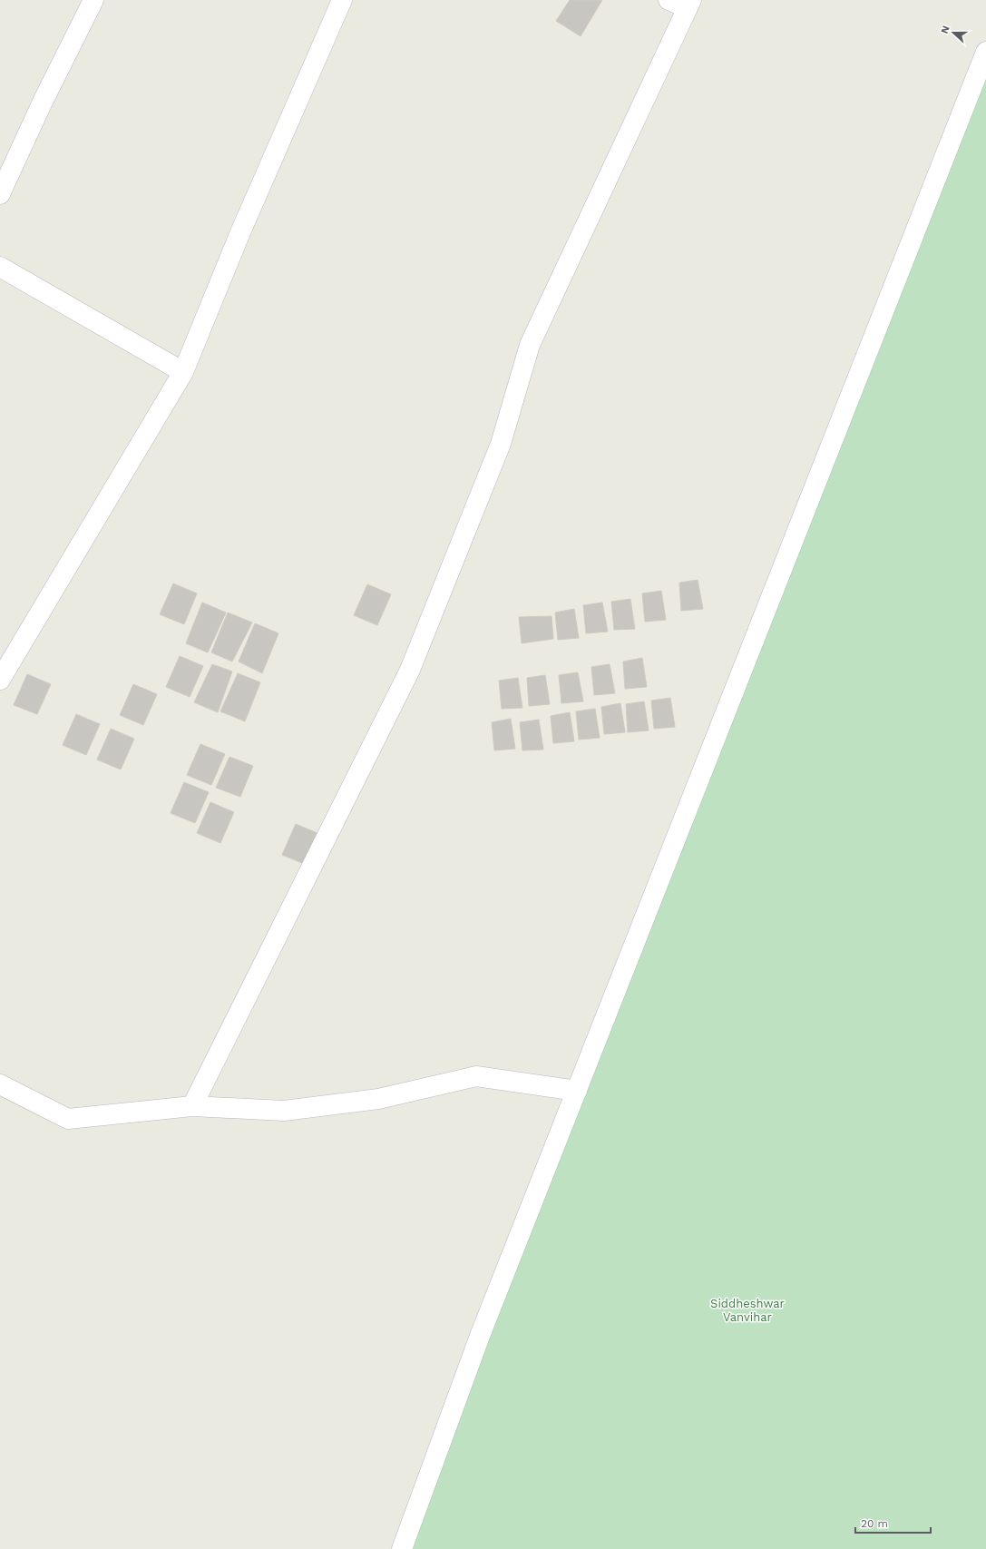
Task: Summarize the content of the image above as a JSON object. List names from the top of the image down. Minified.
{"parks":["Siddheshwar Vanvihar"],"scale_bar":"20 m","north":"left"}
